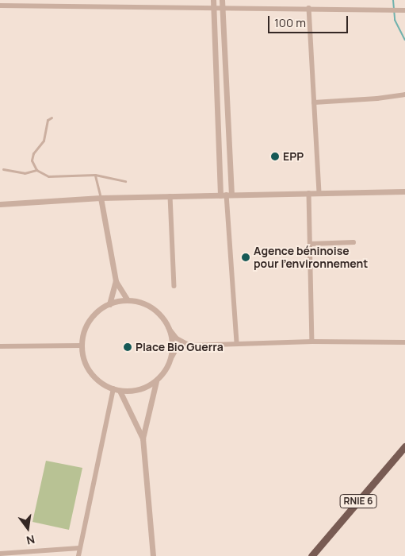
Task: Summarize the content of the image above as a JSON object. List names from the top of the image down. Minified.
{"streets":{"main road":["RNIE 6"]},"places":["EPP","Agence béninoise pour l'environnement","Place Bio Guerra"],"scale_bar":"100 m","north":"bottom"}
